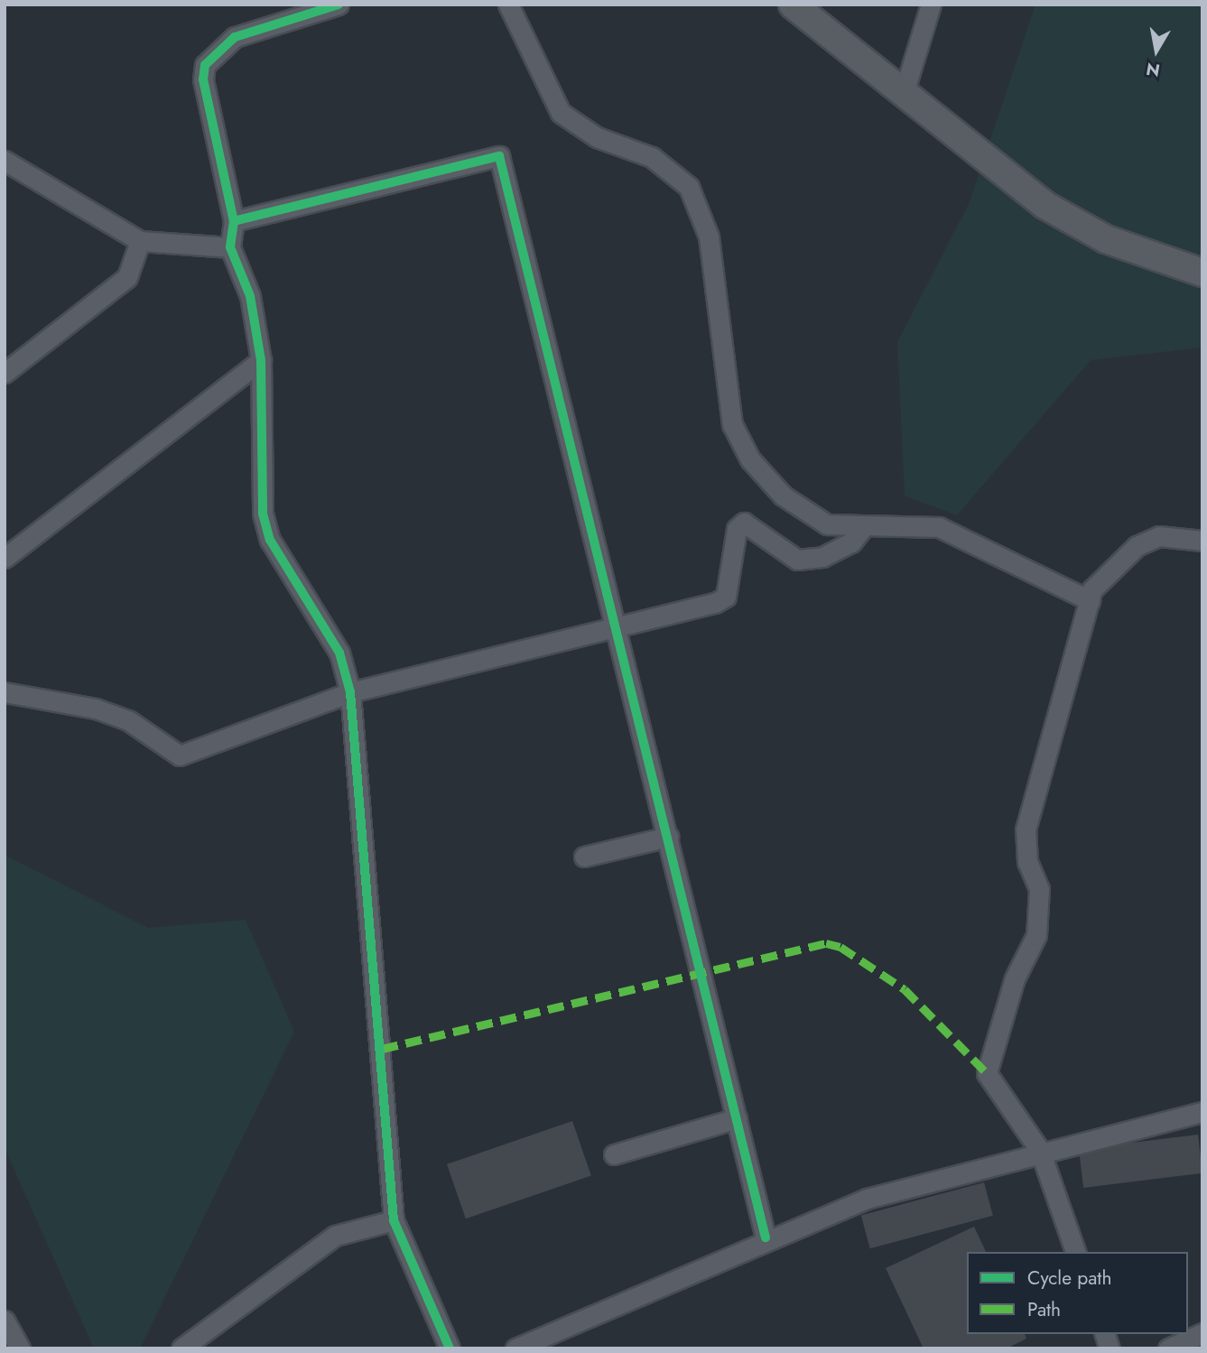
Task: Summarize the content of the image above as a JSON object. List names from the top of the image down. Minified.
{"legend":["Cycle path","Path"],"north":"bottom"}
